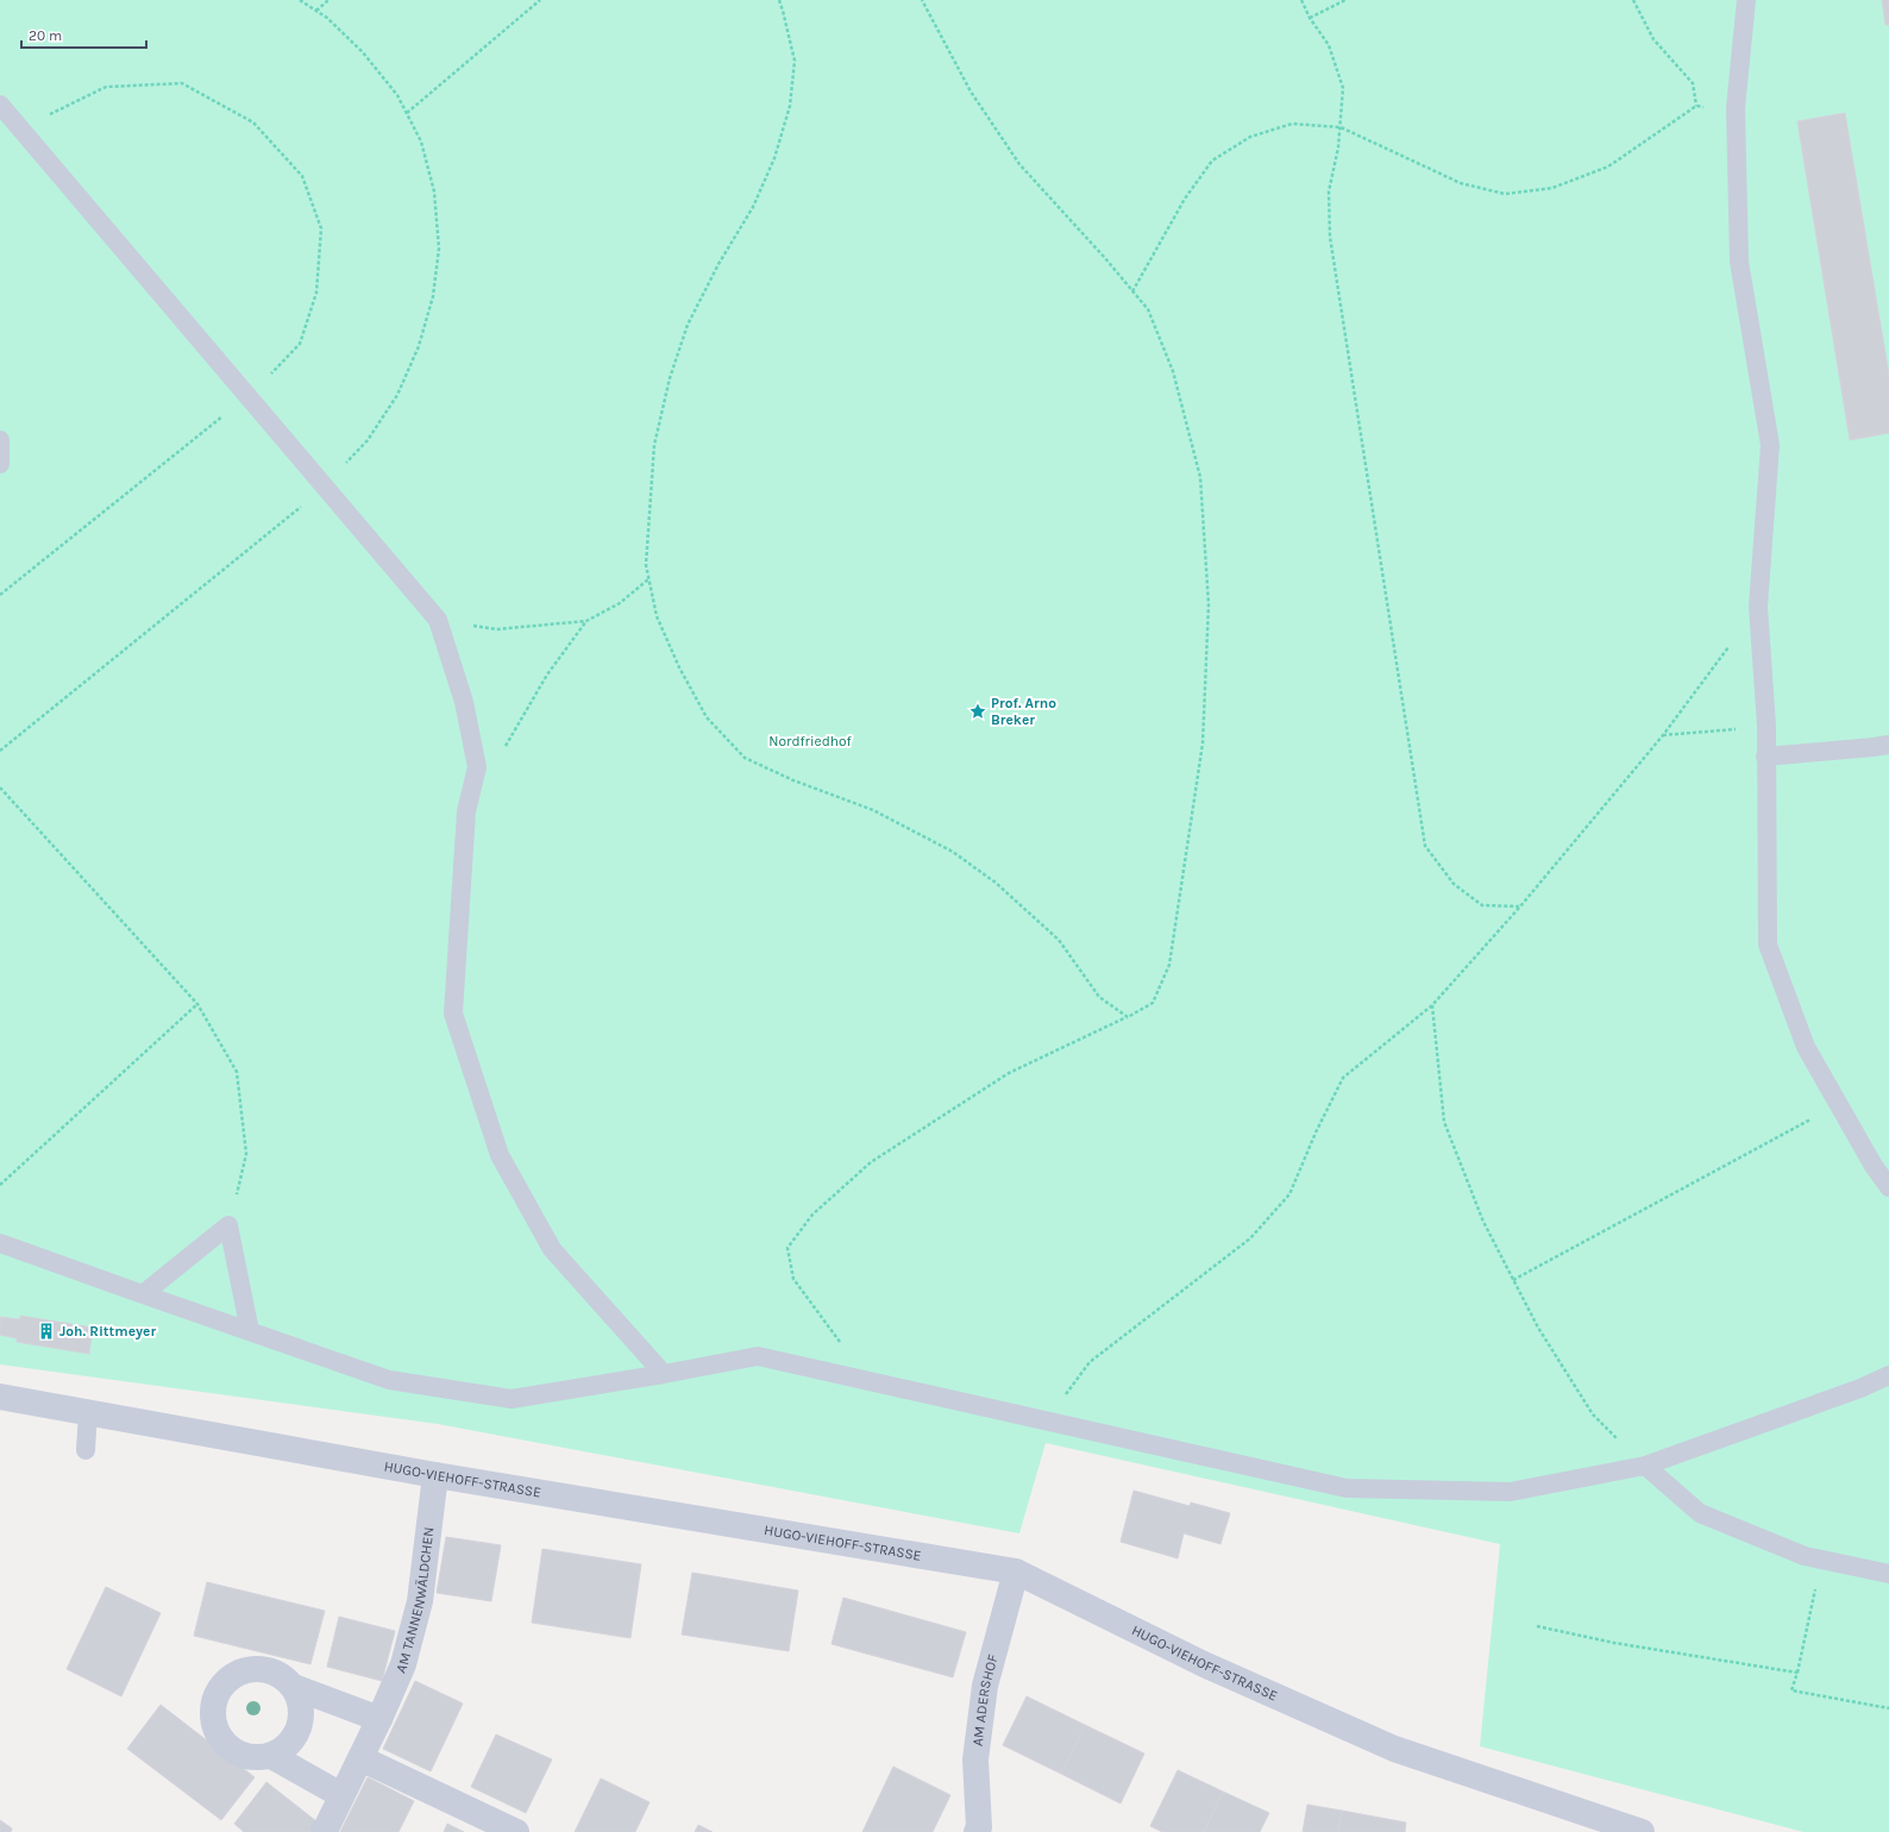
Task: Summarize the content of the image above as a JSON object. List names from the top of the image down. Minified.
{"streets":{"street":["HUGO-VIEHOFF-STRASSE","AM TANNENWÄLDCHEN","AM ADERSHOF"]},"crossings":[["HUGO-VIEHOFF-STRASSE","AM TANNENWÄLDCHEN"],["HUGO-VIEHOFF-STRASSE","AM ADERSHOF"]],"parks":["Nordfriedhof"],"places":{"place":["Prof. Arno Breker"],"building":["Joh. Rittmeyer"]},"scale_bar":"20 m"}
